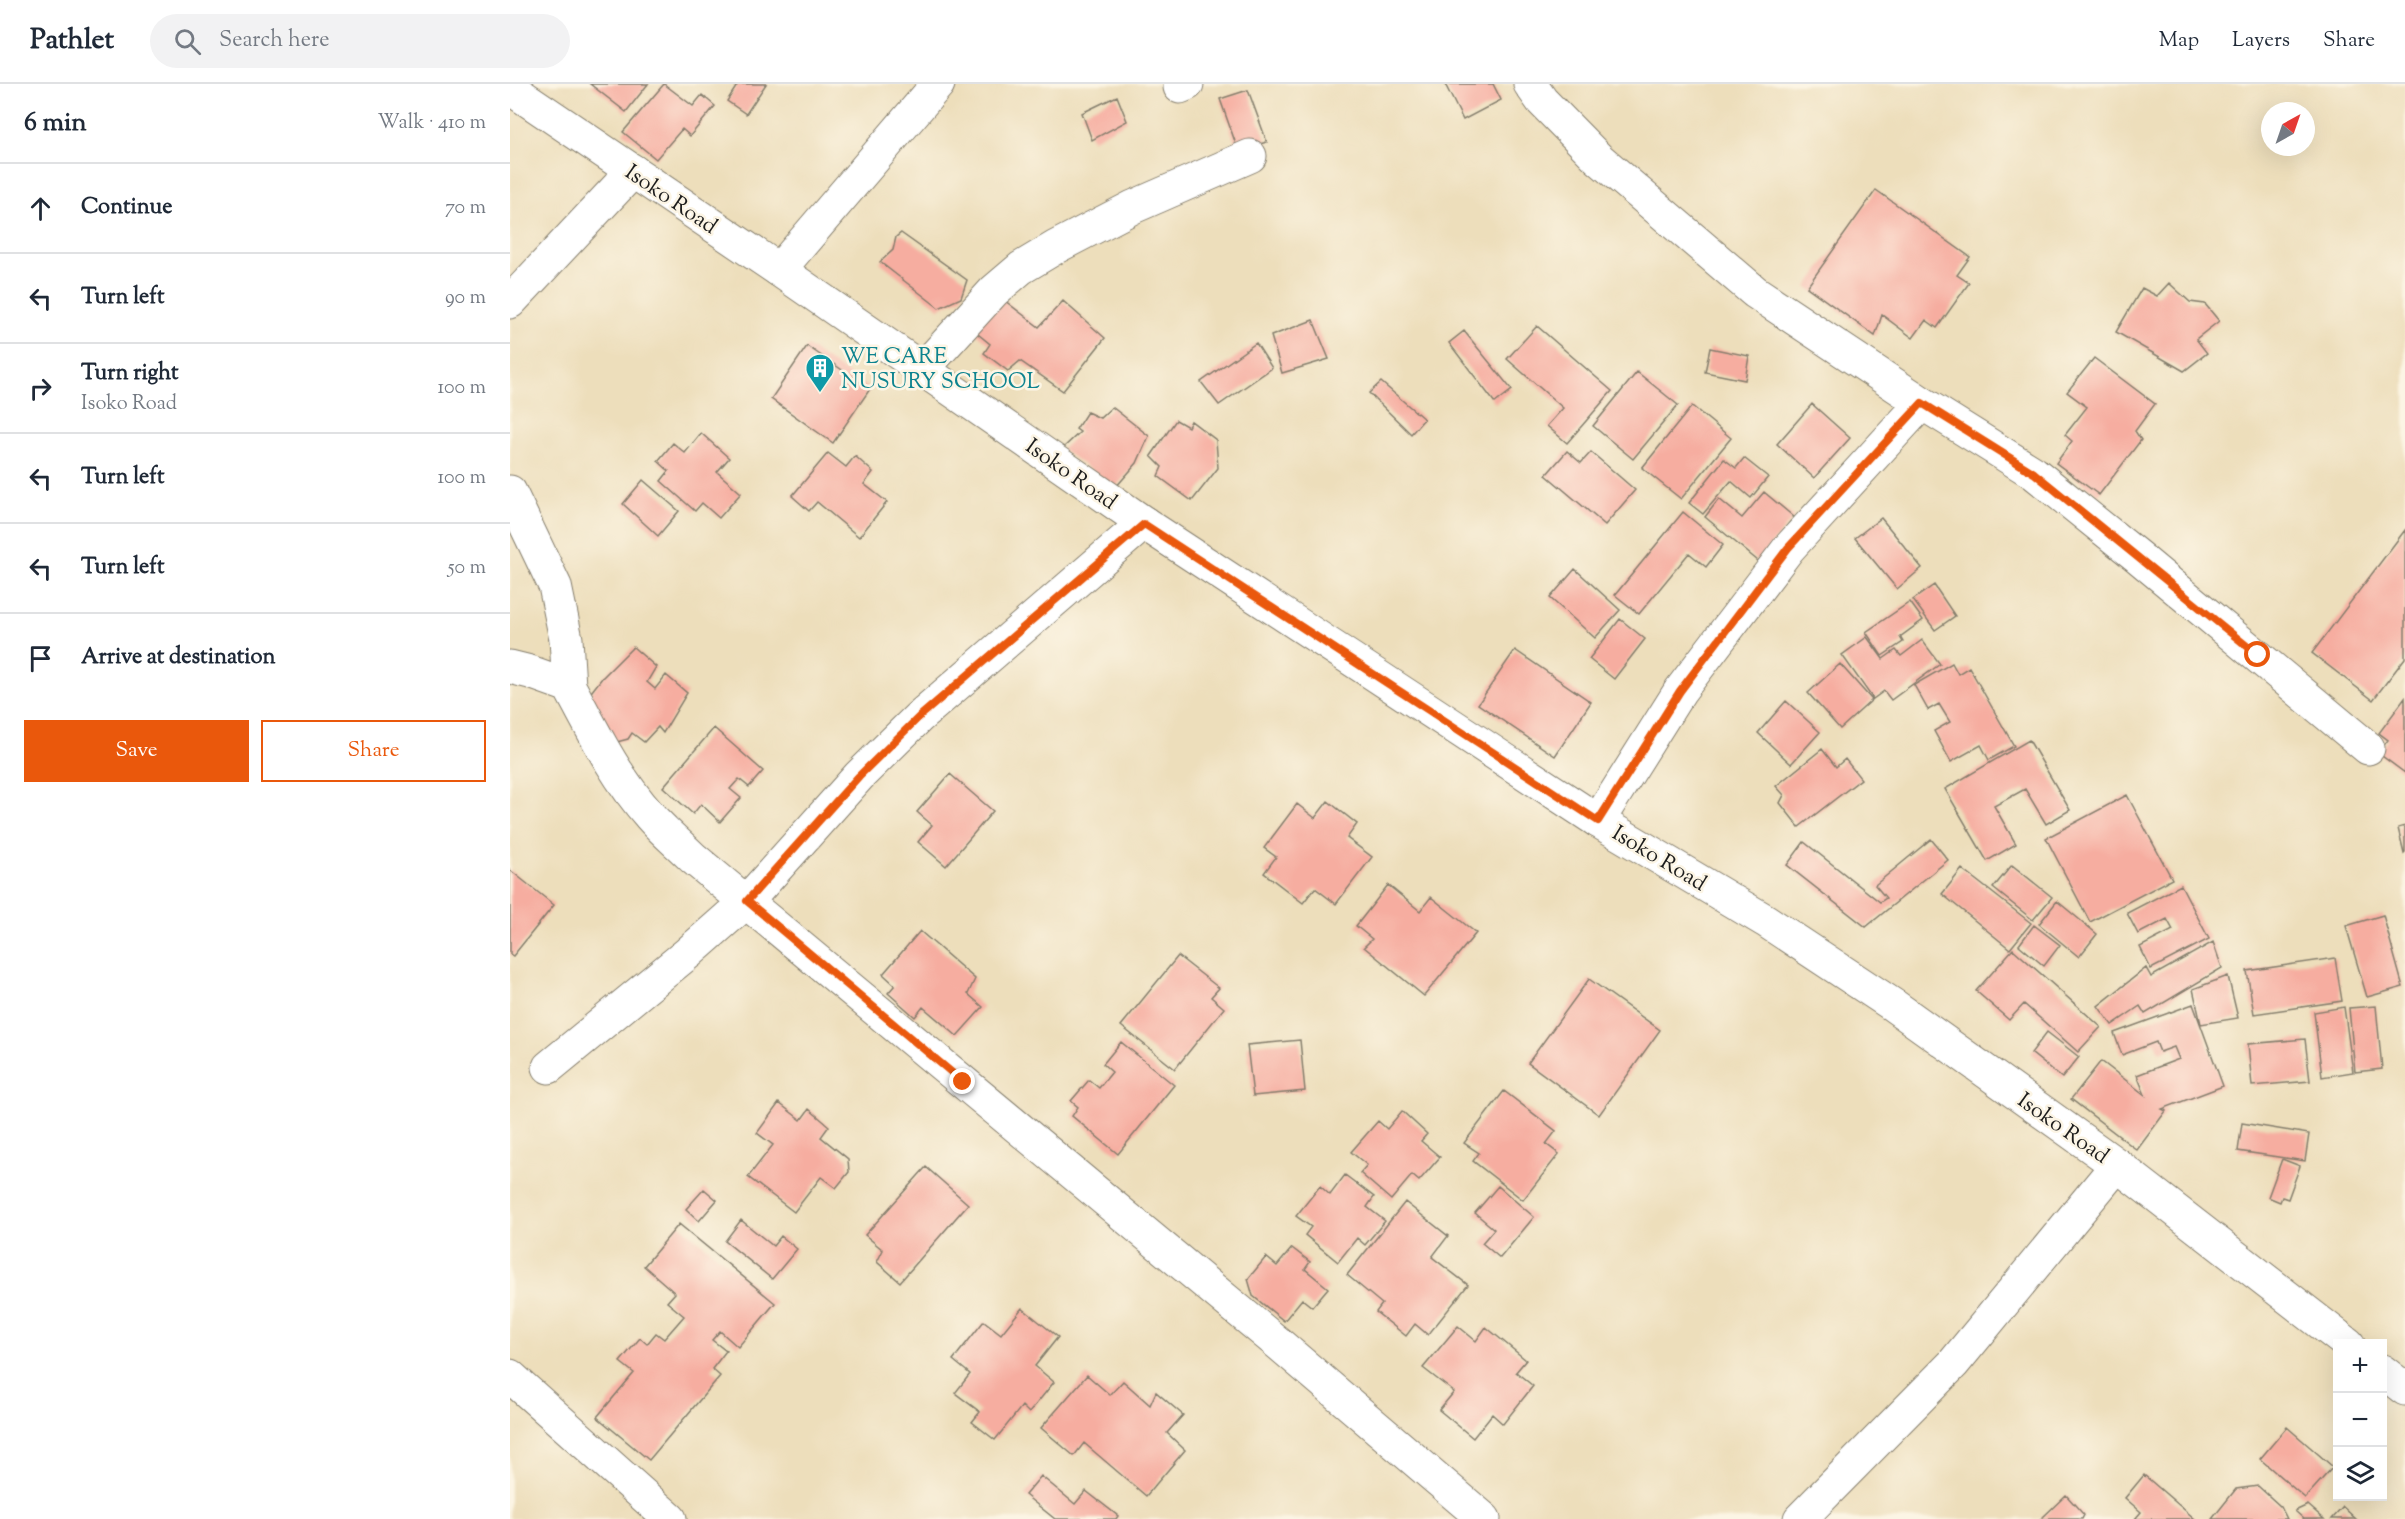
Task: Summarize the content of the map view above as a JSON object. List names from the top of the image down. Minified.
{"streets":{"street":["Isoko Road"]},"places":{"building":["WE CARE NUSURY SCHOOL"]},"north":"top right","page":{"header":"Pathlet","search":"Search here","nav":["Map","Layers","Share"],"heading":["6 min","Walk · 410 m"],"list":[["Continue","70 m"],["Turn left","90 m"],["Turn right","Isoko Road","100 m"],["Turn left","100 m"],["Turn left","50 m"],"Arrive at destination"],"buttons":["Save","Share"],"map_buttons":["+","−"]}}
